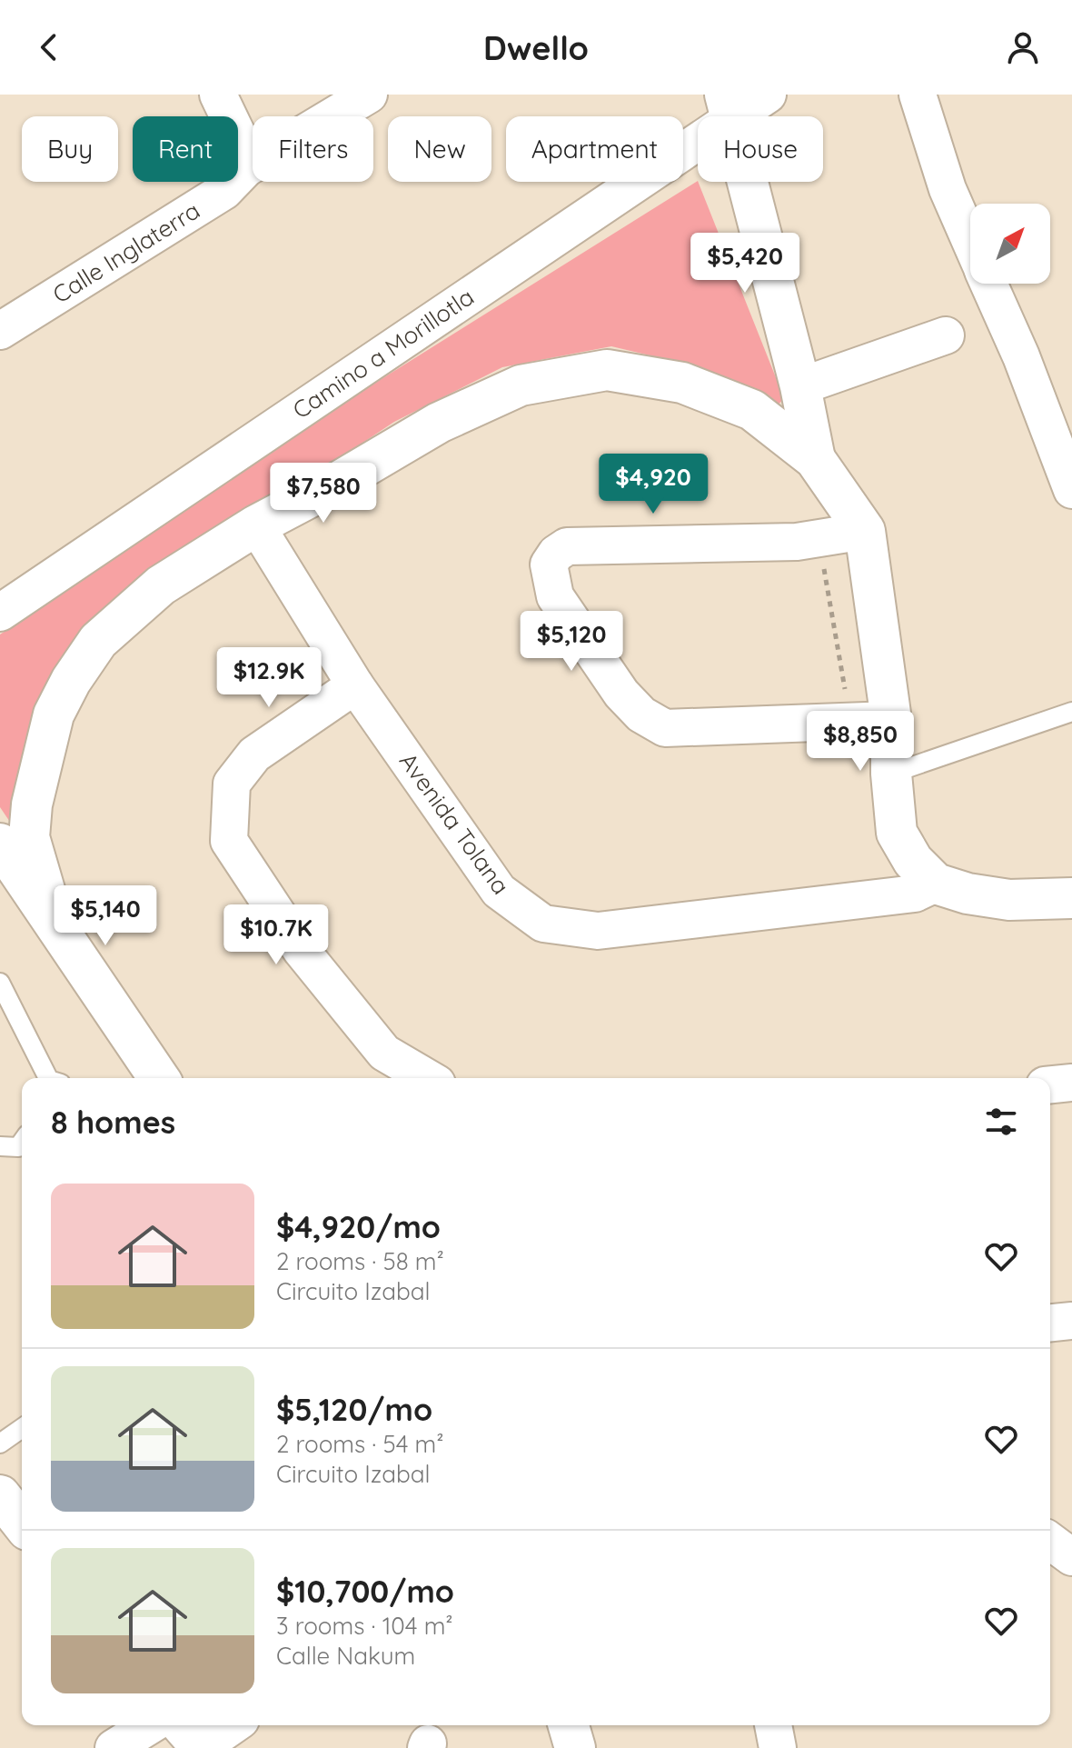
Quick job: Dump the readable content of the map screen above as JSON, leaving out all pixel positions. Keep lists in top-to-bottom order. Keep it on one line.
{"streets":{"street":["Calle Inglaterra","Camino a Morillotla","Avenida Tolana"]},"north":"top right","page":{"header":"Dwello","chip":["Buy","Rent","Filters","New","Apartment","House"],"price":["$5,420","$4,920","$7,580","$5,120","$12.9K","$8,850","$5,140","$10.7K"],"heading":"8 homes","list":[{"name":"$4,920/mo","note":"2 rooms · 58 m² · Circuito Izabal"},{"name":"$5,120/mo","note":"2 rooms · 54 m² · Circuito Izabal"},{"name":"$10,700/mo","note":"3 rooms · 104 m² · Calle Nakum"}]}}
